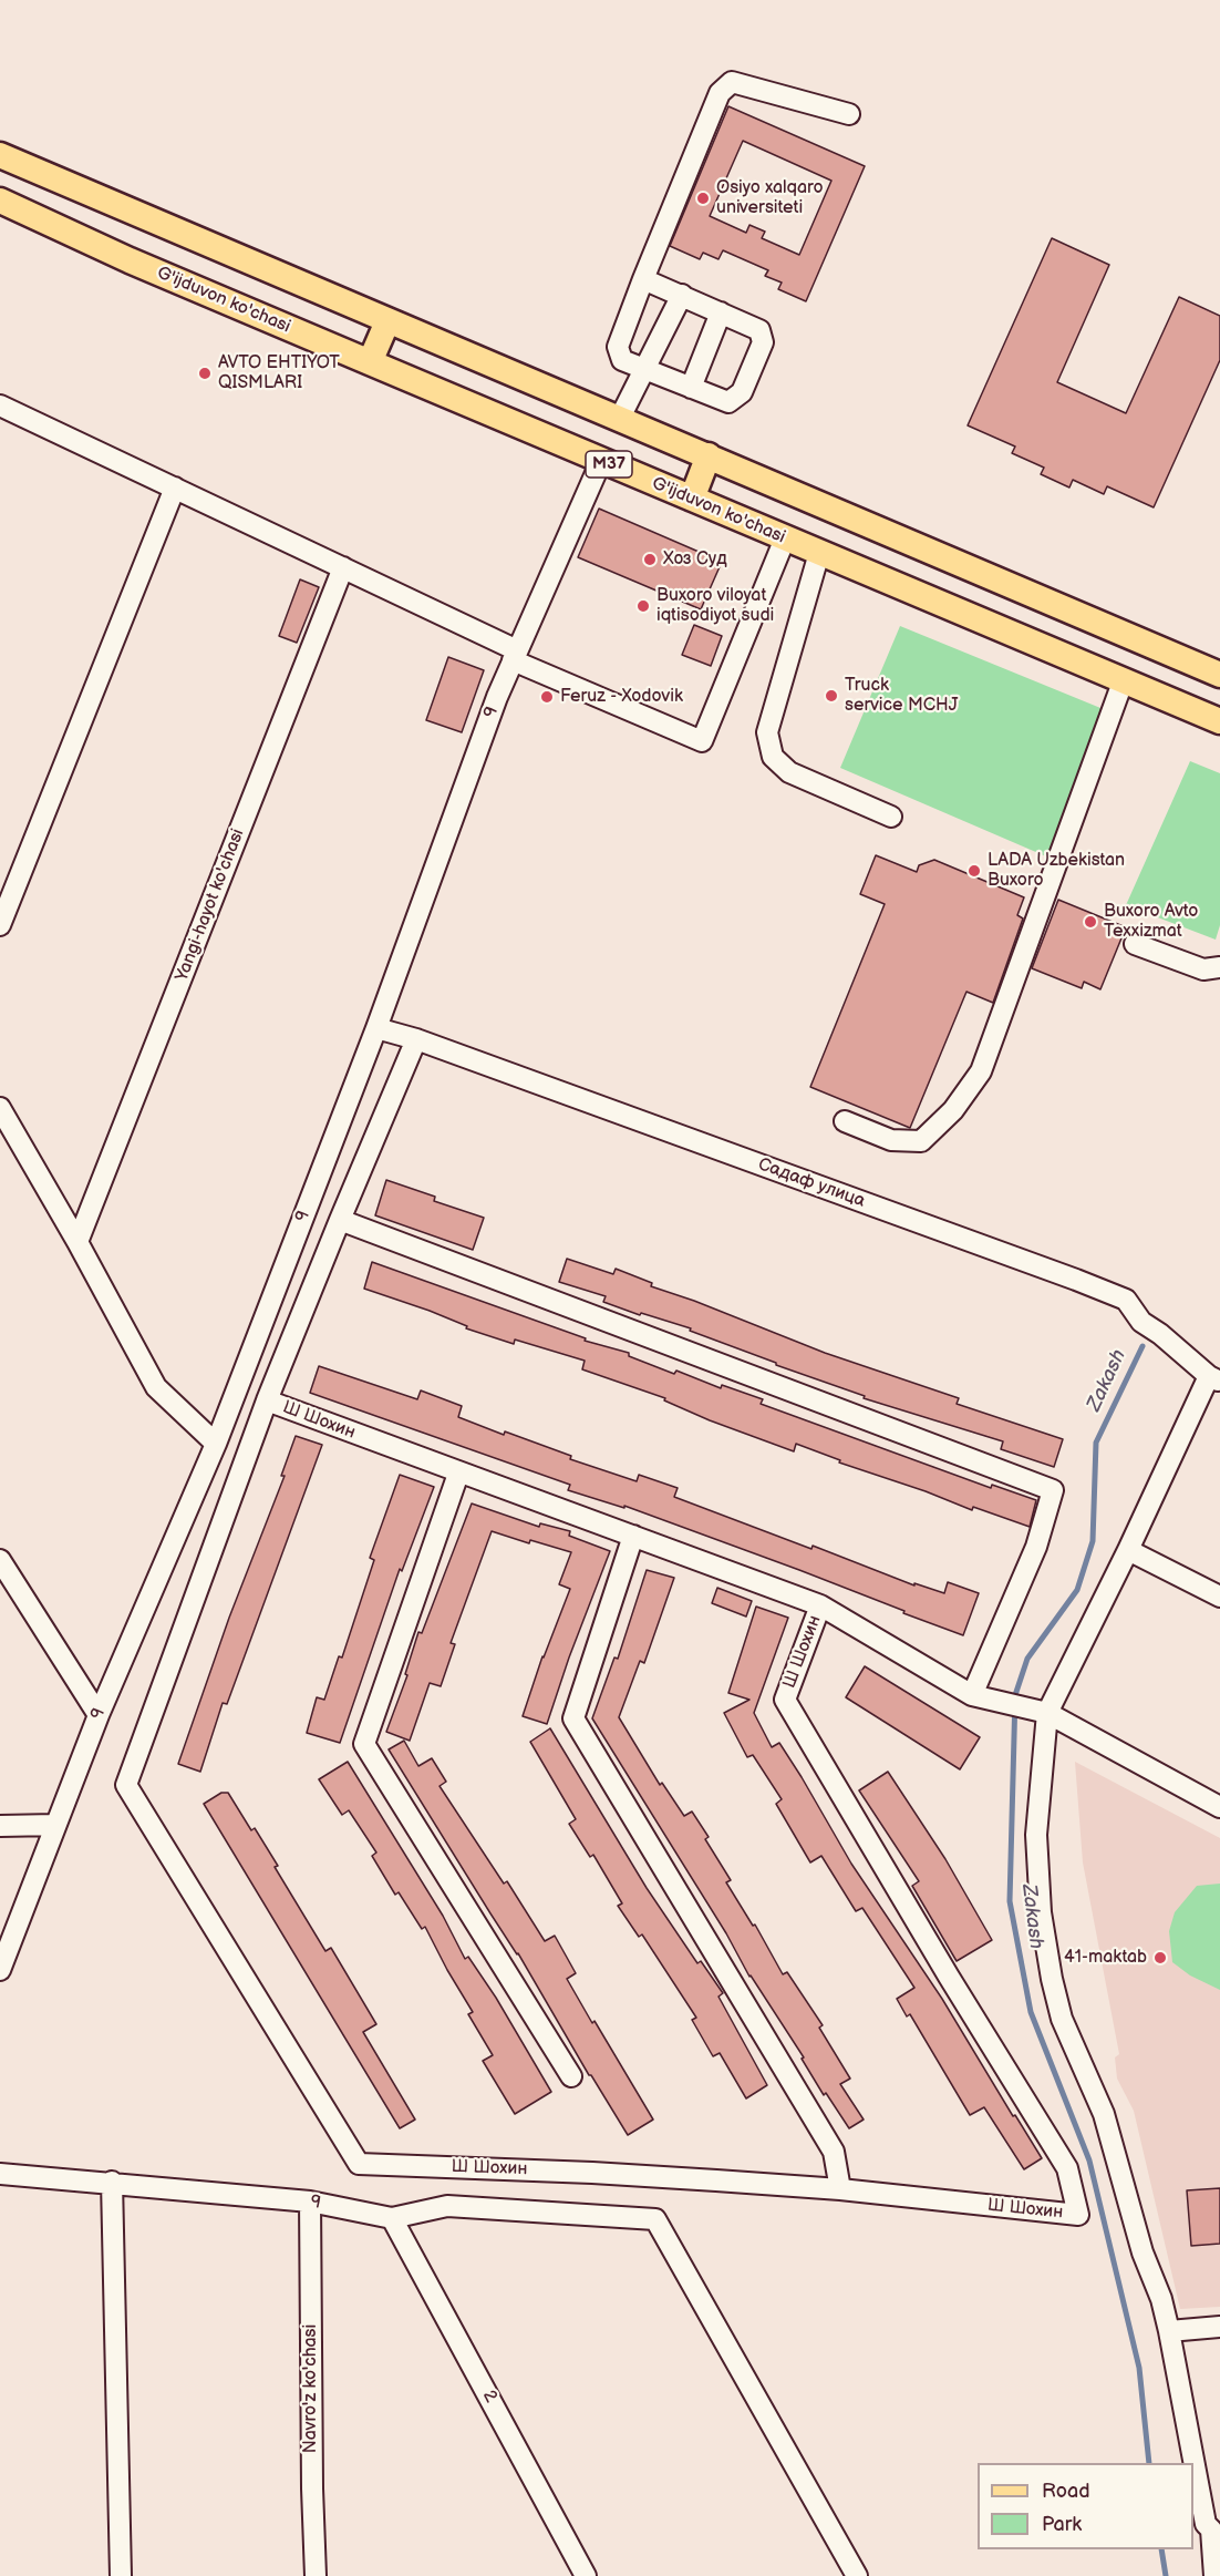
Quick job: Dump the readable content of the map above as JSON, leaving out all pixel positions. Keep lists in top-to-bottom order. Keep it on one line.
{"streets":{"main road":["G'ijduvon ko'chasi","M37"],"street":["9","Yangi-hayot ko'chasi","Садаф улица","Ш Шохин","Navro'z ko'chasi","2"]},"crossings":[["G'ijduvon ko'chasi","9"],["9","Садаф улица"],["9","Navro'z ko'chasi"],["9","2"]],"water":["Zakash"],"places":["Osiyo xalqaro universiteti","AVTO EHTIYOT QISMLARI","Хоз Суд","Buxoro viloyat iqtisodiyot sudi","Truck service MCHJ","Feruz - Xodovik","LADA Uzbekistan Buxoro","Buxoro Avto Texxizmat","41-maktab"],"legend":["Road","Park"]}
